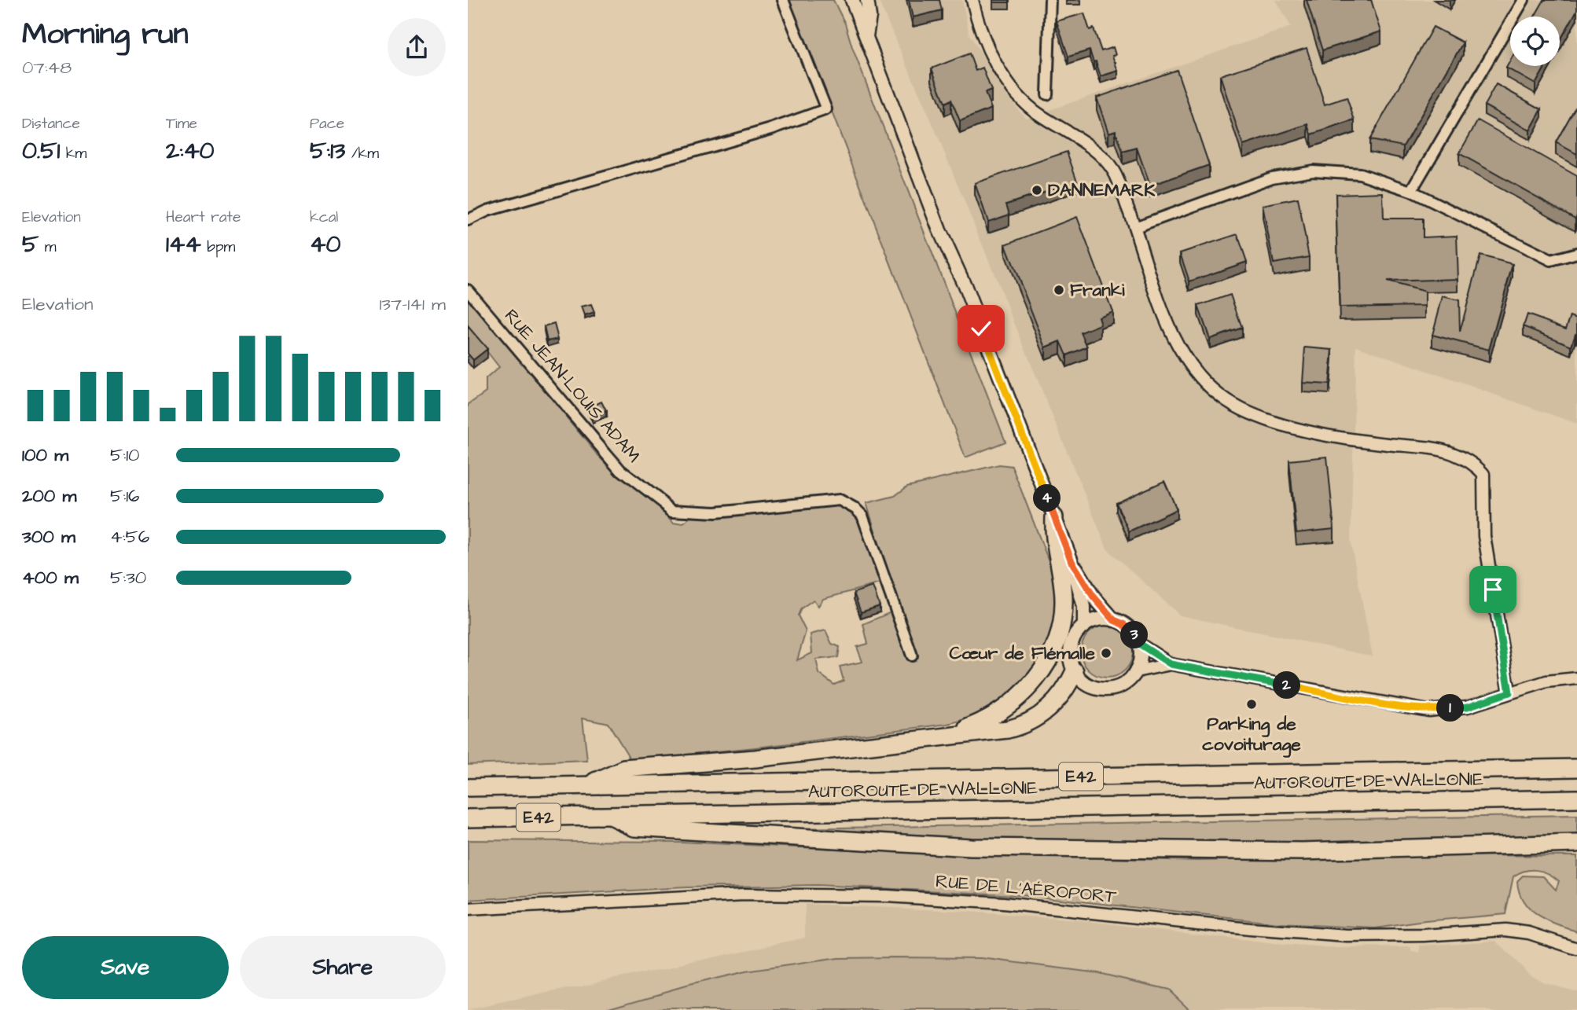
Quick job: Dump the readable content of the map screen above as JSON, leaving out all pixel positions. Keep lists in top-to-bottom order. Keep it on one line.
{"streets":{"highway":["E42","AUTOROUTE DE WALLONIE"],"street":["RUE JEAN-LOUIS ADAM","RUE DE L'AÉROPORT"]},"places":["DANNEMARK","Franki","Cœur de Flémalle","Parking de covoiturage"],"page":{"heading":["Morning run","07:48"],"stats":[["Distance","0.51 km"],["Time","2:40"],["Pace","5:13 /km"],["Elevation","5 m"],["Heart rate","144 bpm"],["kcal","40"]],"chart":["Elevation","137–141 m"],"list":[{"name":"100 m","note":"5:10"},{"name":"200 m","note":"5:16"},{"name":"300 m","note":"4:56"},{"name":"400 m","note":"5:30"}],"pins":["4","3","2","1"],"buttons":["Save","Share"]}}
